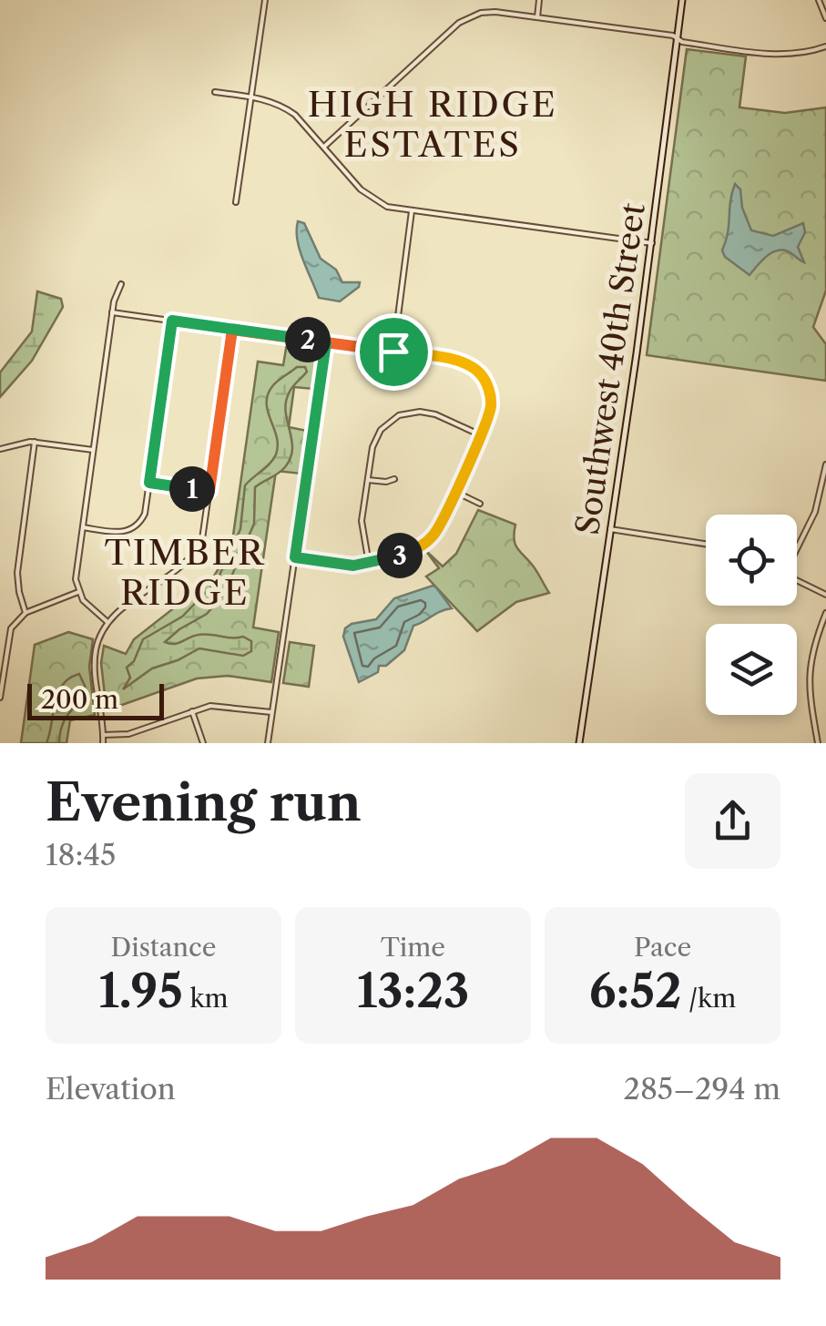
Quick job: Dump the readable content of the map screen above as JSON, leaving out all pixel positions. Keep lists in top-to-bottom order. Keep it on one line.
{"streets":{"main road":["Southwest 40th Street"]},"districts":["HIGH RIDGE ESTATES","TIMBER RIDGE"],"scale_bar":"200 m","page":{"pins":["2","1","3"],"scale":"200 m","heading":["Evening run","18:45"],"stats":[["Distance","1.95 km"],["Time","13:23"],["Pace","6:52 /km"]],"chart":["Elevation","285–294 m"]}}
